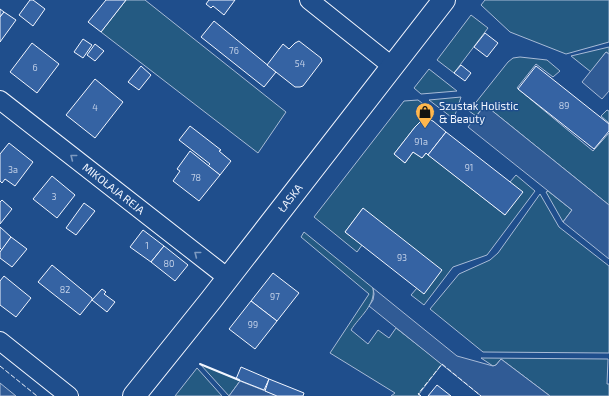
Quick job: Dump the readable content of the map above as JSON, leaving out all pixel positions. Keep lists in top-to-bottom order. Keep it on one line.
{"streets":{"street":["MIKOŁAJA REJA","ŁASKA"]},"crossings":[["MIKOŁAJA REJA","ŁASKA"]],"one_way":["MIKOŁAJA REJA"],"places":{"shop":["Szustak Holistic & Beauty"]},"house_numbers":["76","54","6","89","4","91a","91","3a","78","3","1","93","80","82","97","99"]}
